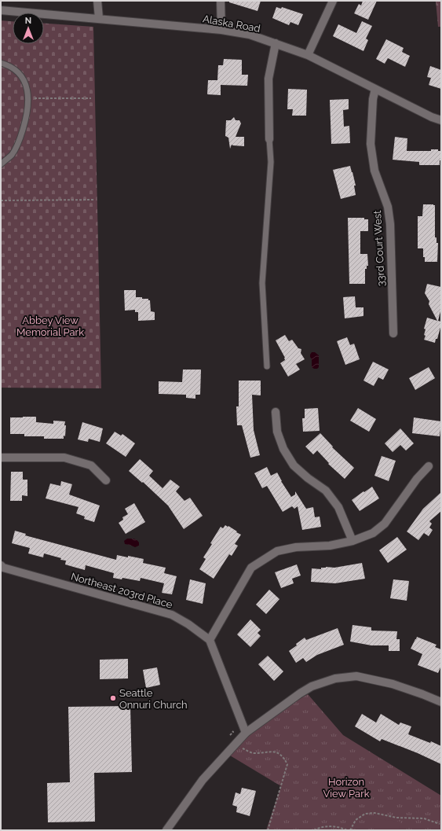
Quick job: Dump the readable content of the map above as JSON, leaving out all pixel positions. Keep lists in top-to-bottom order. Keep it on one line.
{"streets":{"street":["Alaska Road","33rd Court West","Northeast 203rd Place"]},"crossings":[["Alaska Road","33rd Court West"]],"parks":["Abbey View Memorial Park","Horizon View Park"],"places":["Seattle Onnuri Church"],"north":"top"}
